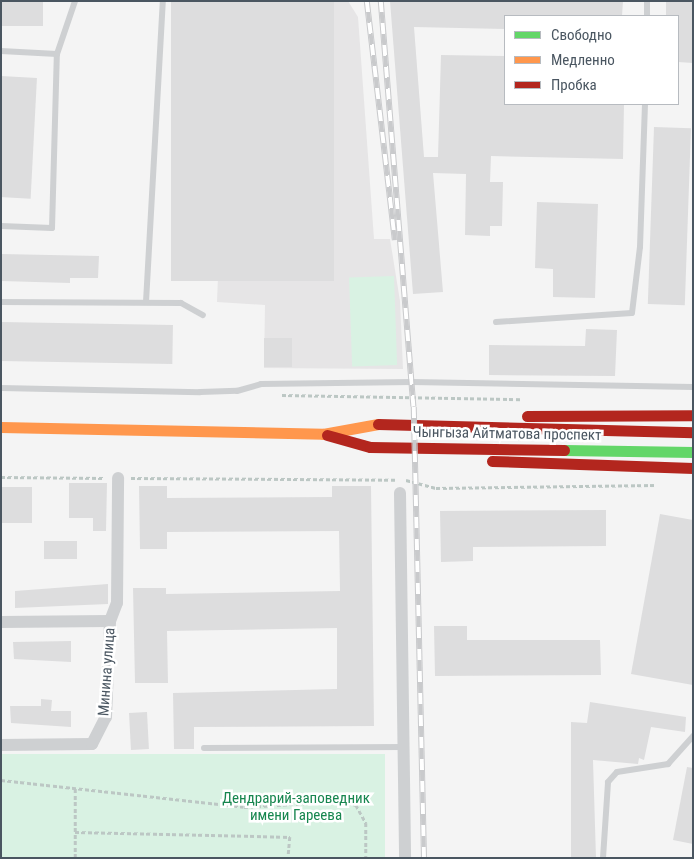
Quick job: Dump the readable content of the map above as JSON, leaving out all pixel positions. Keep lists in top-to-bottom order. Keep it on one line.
{"streets":{"main road":["Чынгыза Айтматова проспект"],"street":["Минина улица"]},"parks":["Дендрарий-заповедник имени Гареева"],"legend":["Свободно","Медленно","Пробка"]}
